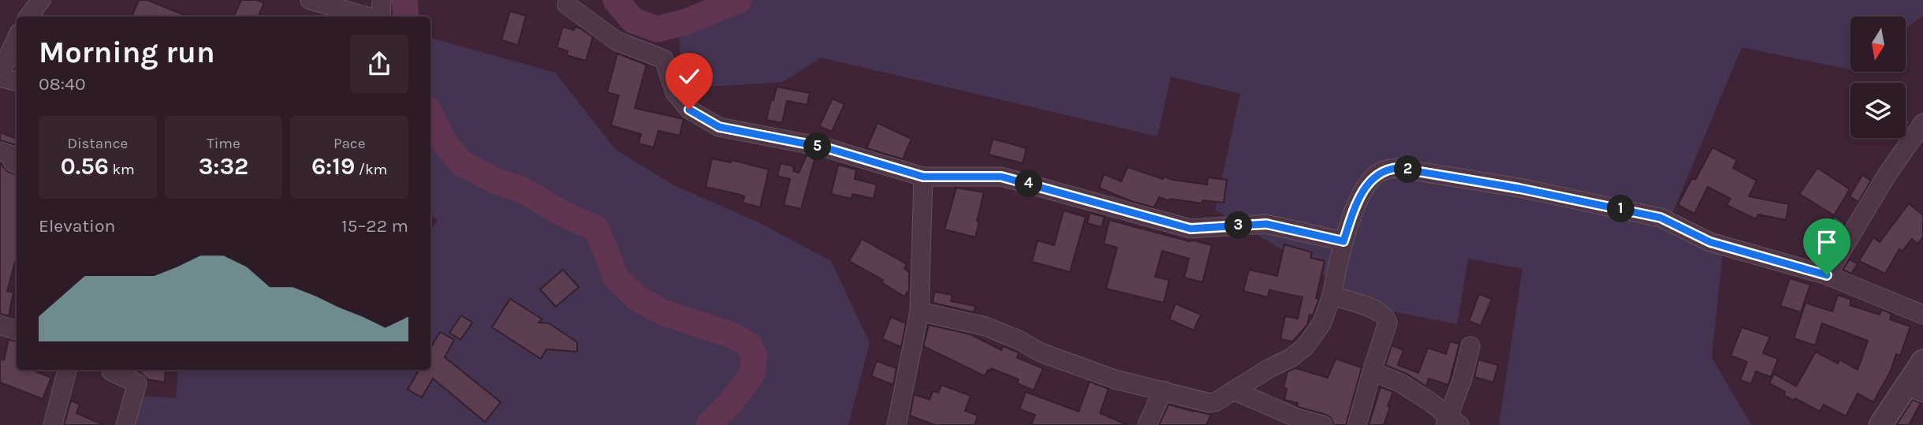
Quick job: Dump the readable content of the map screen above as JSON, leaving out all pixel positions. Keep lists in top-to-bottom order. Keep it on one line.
{"north":"bottom","page":{"heading":["Morning run","08:40"],"stats":[["Distance","0.56 km"],["Time","3:32"],["Pace","6:19 /km"]],"pins":["5","2","4","1","3"],"chart":["Elevation","15–22 m"]}}
